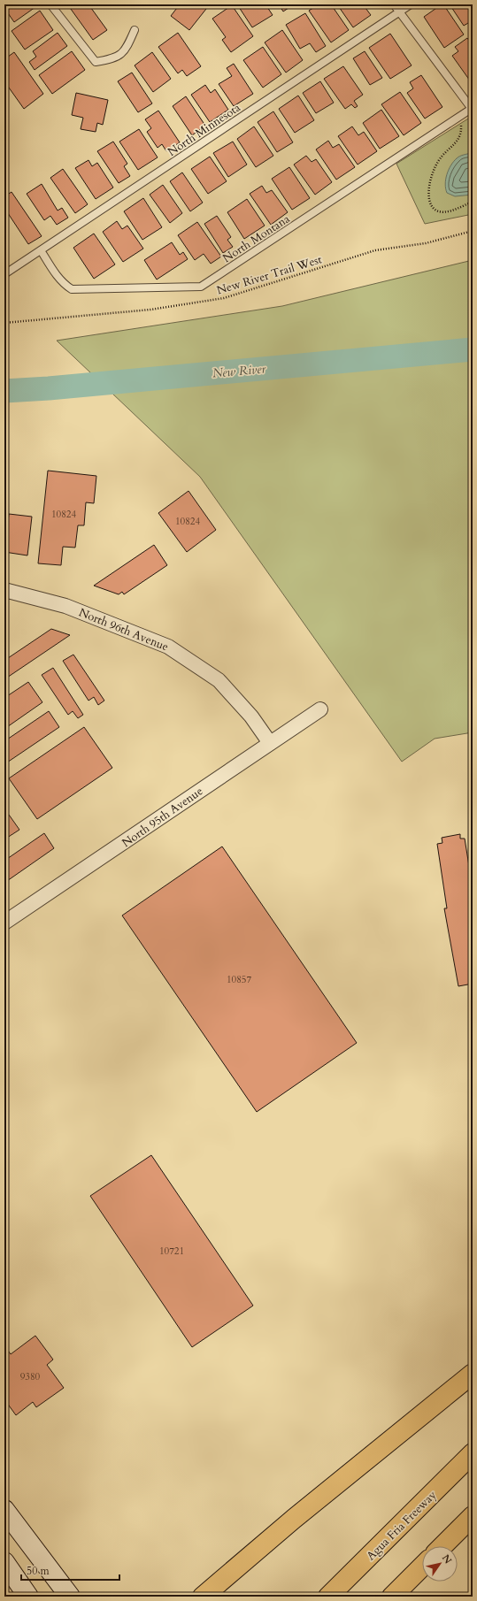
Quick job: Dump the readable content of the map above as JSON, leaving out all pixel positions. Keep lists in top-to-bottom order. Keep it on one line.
{"streets":{"highway":["Agua Fria Freeway"],"street":["North 96th Avenue","North 95th Avenue"],"lane":["North Minnesota","North Montana"],"path":["New River Trail West"]},"crossings":[["North Minnesota","North Montana"],["North 96th Avenue","North 95th Avenue"]],"water":["New River"],"house_numbers":["10824","10824","10857","10721","9380"],"scale_bar":"50 m","north":"top right"}
